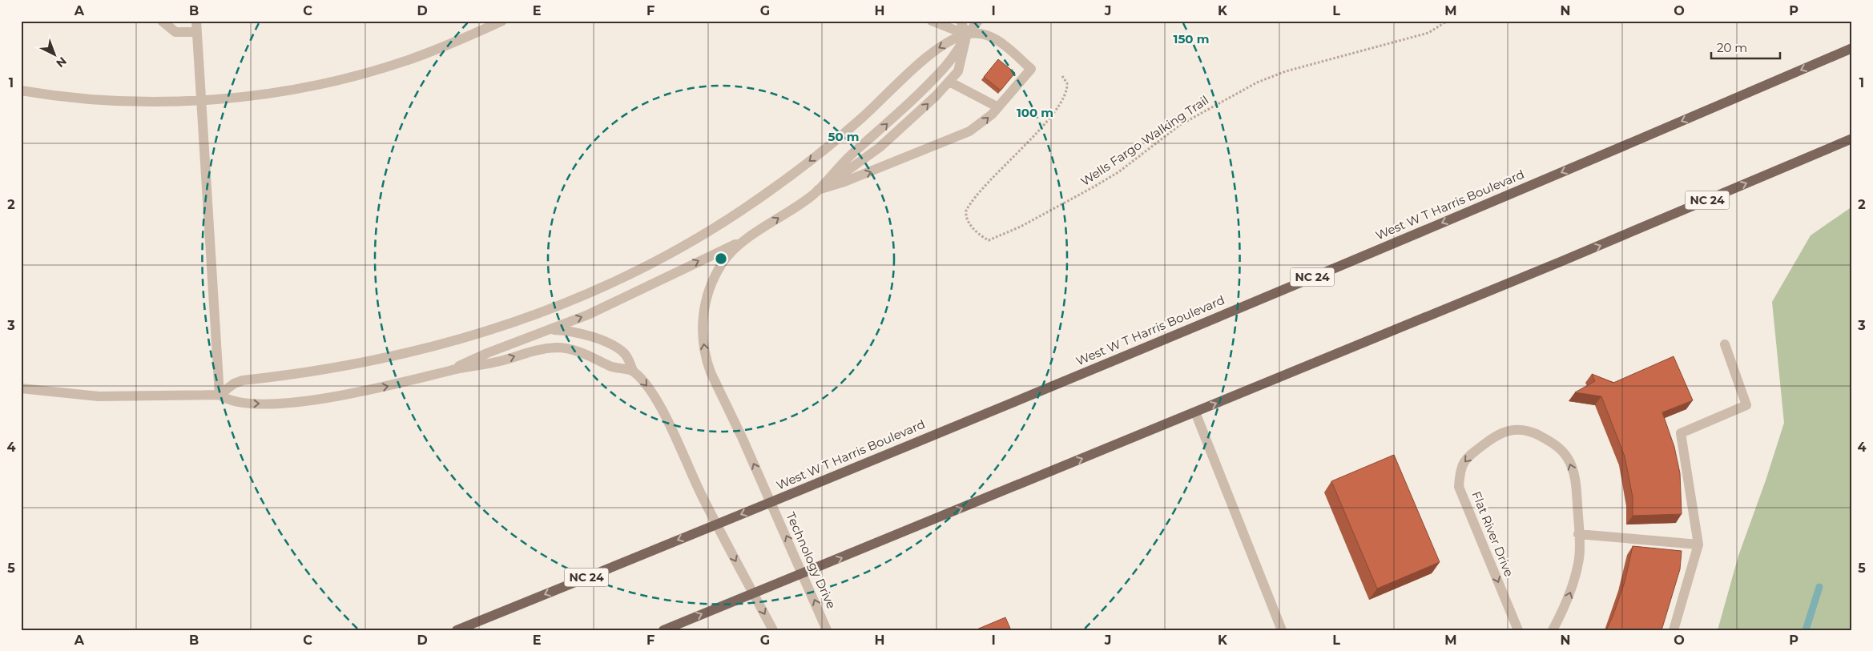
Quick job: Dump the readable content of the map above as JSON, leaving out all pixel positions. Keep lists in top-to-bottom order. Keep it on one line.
{"streets":{"main road":["NC 24","West W T Harris Boulevard"],"street":["Flat River Drive","Technology Drive"],"path":["Wells Fargo Walking Trail"]},"crossings":[["NC 24","Technology Drive"],["West W T Harris Boulevard","Technology Drive"]],"scale_bar":"20 m","north":"bottom right","grid":{"columns":["A","B","C","D","E","F","G","H","I","J","K","L","M","N","O","P"],"rows":["1","2","3","4","5"]},"rings":["150 m","100 m","50 m"]}
